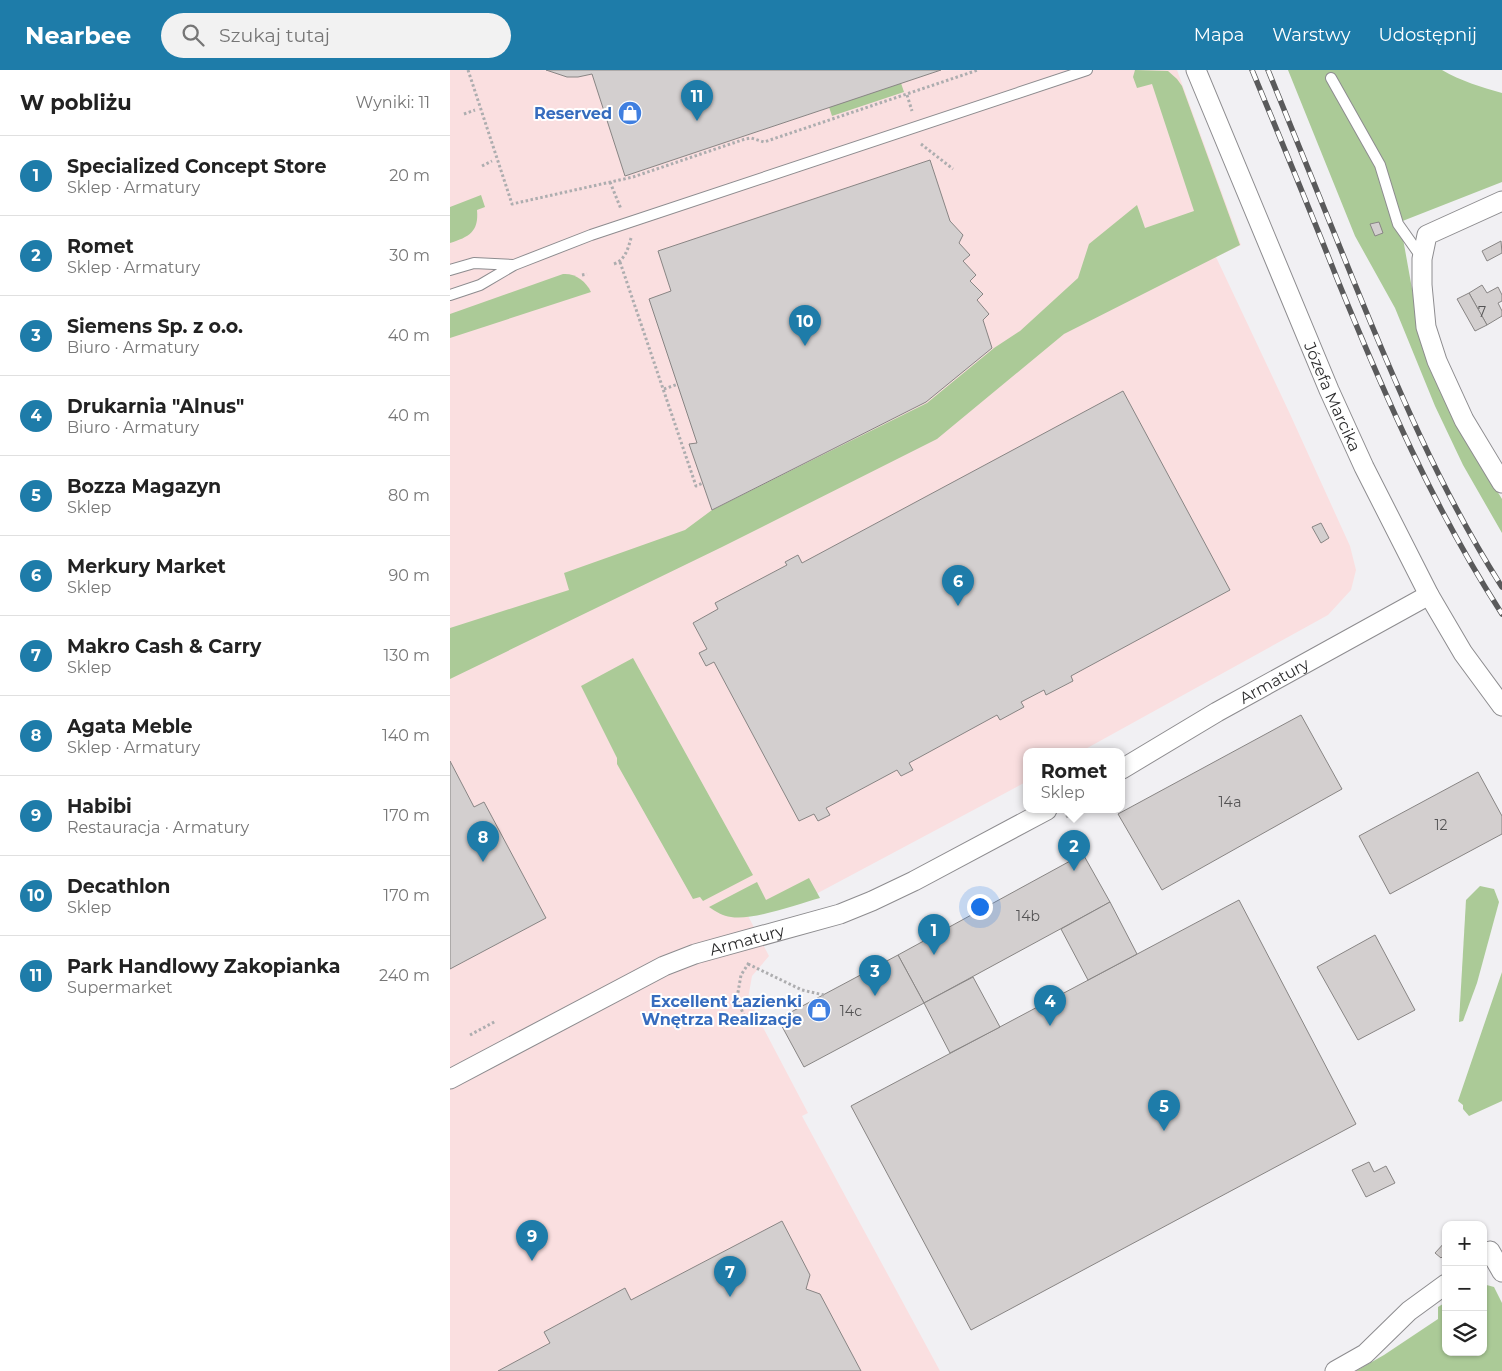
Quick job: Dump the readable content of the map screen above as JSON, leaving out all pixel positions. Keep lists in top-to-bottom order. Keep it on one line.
{"streets":{"street":["Józefa Marcika","Armatury"]},"crossings":[["Józefa Marcika","Armatury"]],"places":{"shop":["Reserved","Excellent Łazienki Wnętrza Realizacje"]},"house_numbers":["7","14a","12","14b","14c"],"page":{"header":"Nearbee","search":"Szukaj tutaj","nav":["Mapa","Warstwy","Udostępnij"],"heading":["W pobliżu","Wyniki: 11"],"pins":["11","10","6","8","2","1","3","4","5","9","7"],"list":[{"mark":"1","name":"Specialized Concept Store","note":"Sklep · Armatury","value":"20 m"},{"mark":"2","name":"Romet","note":"Sklep · Armatury","value":"30 m"},{"mark":"3","name":"Siemens Sp. z o.o.","note":"Biuro · Armatury","value":"40 m"},{"mark":"4","name":"Drukarnia \"Alnus\"","note":"Biuro · Armatury","value":"40 m"},{"mark":"5","name":"Bozza Magazyn","note":"Sklep","value":"80 m"},{"mark":"6","name":"Merkury Market","note":"Sklep","value":"90 m"},{"mark":"7","name":"Makro Cash & Carry","note":"Sklep","value":"130 m"},{"mark":"8","name":"Agata Meble","note":"Sklep · Armatury","value":"140 m"},{"mark":"9","name":"Habibi","note":"Restauracja · Armatury","value":"170 m"},{"mark":"10","name":"Decathlon","note":"Sklep","value":"170 m"},{"mark":"11","name":"Park Handlowy Zakopianka","note":"Supermarket","value":"240 m"}],"popup":["Romet","Sklep"],"map_buttons":["+","−"]}}
